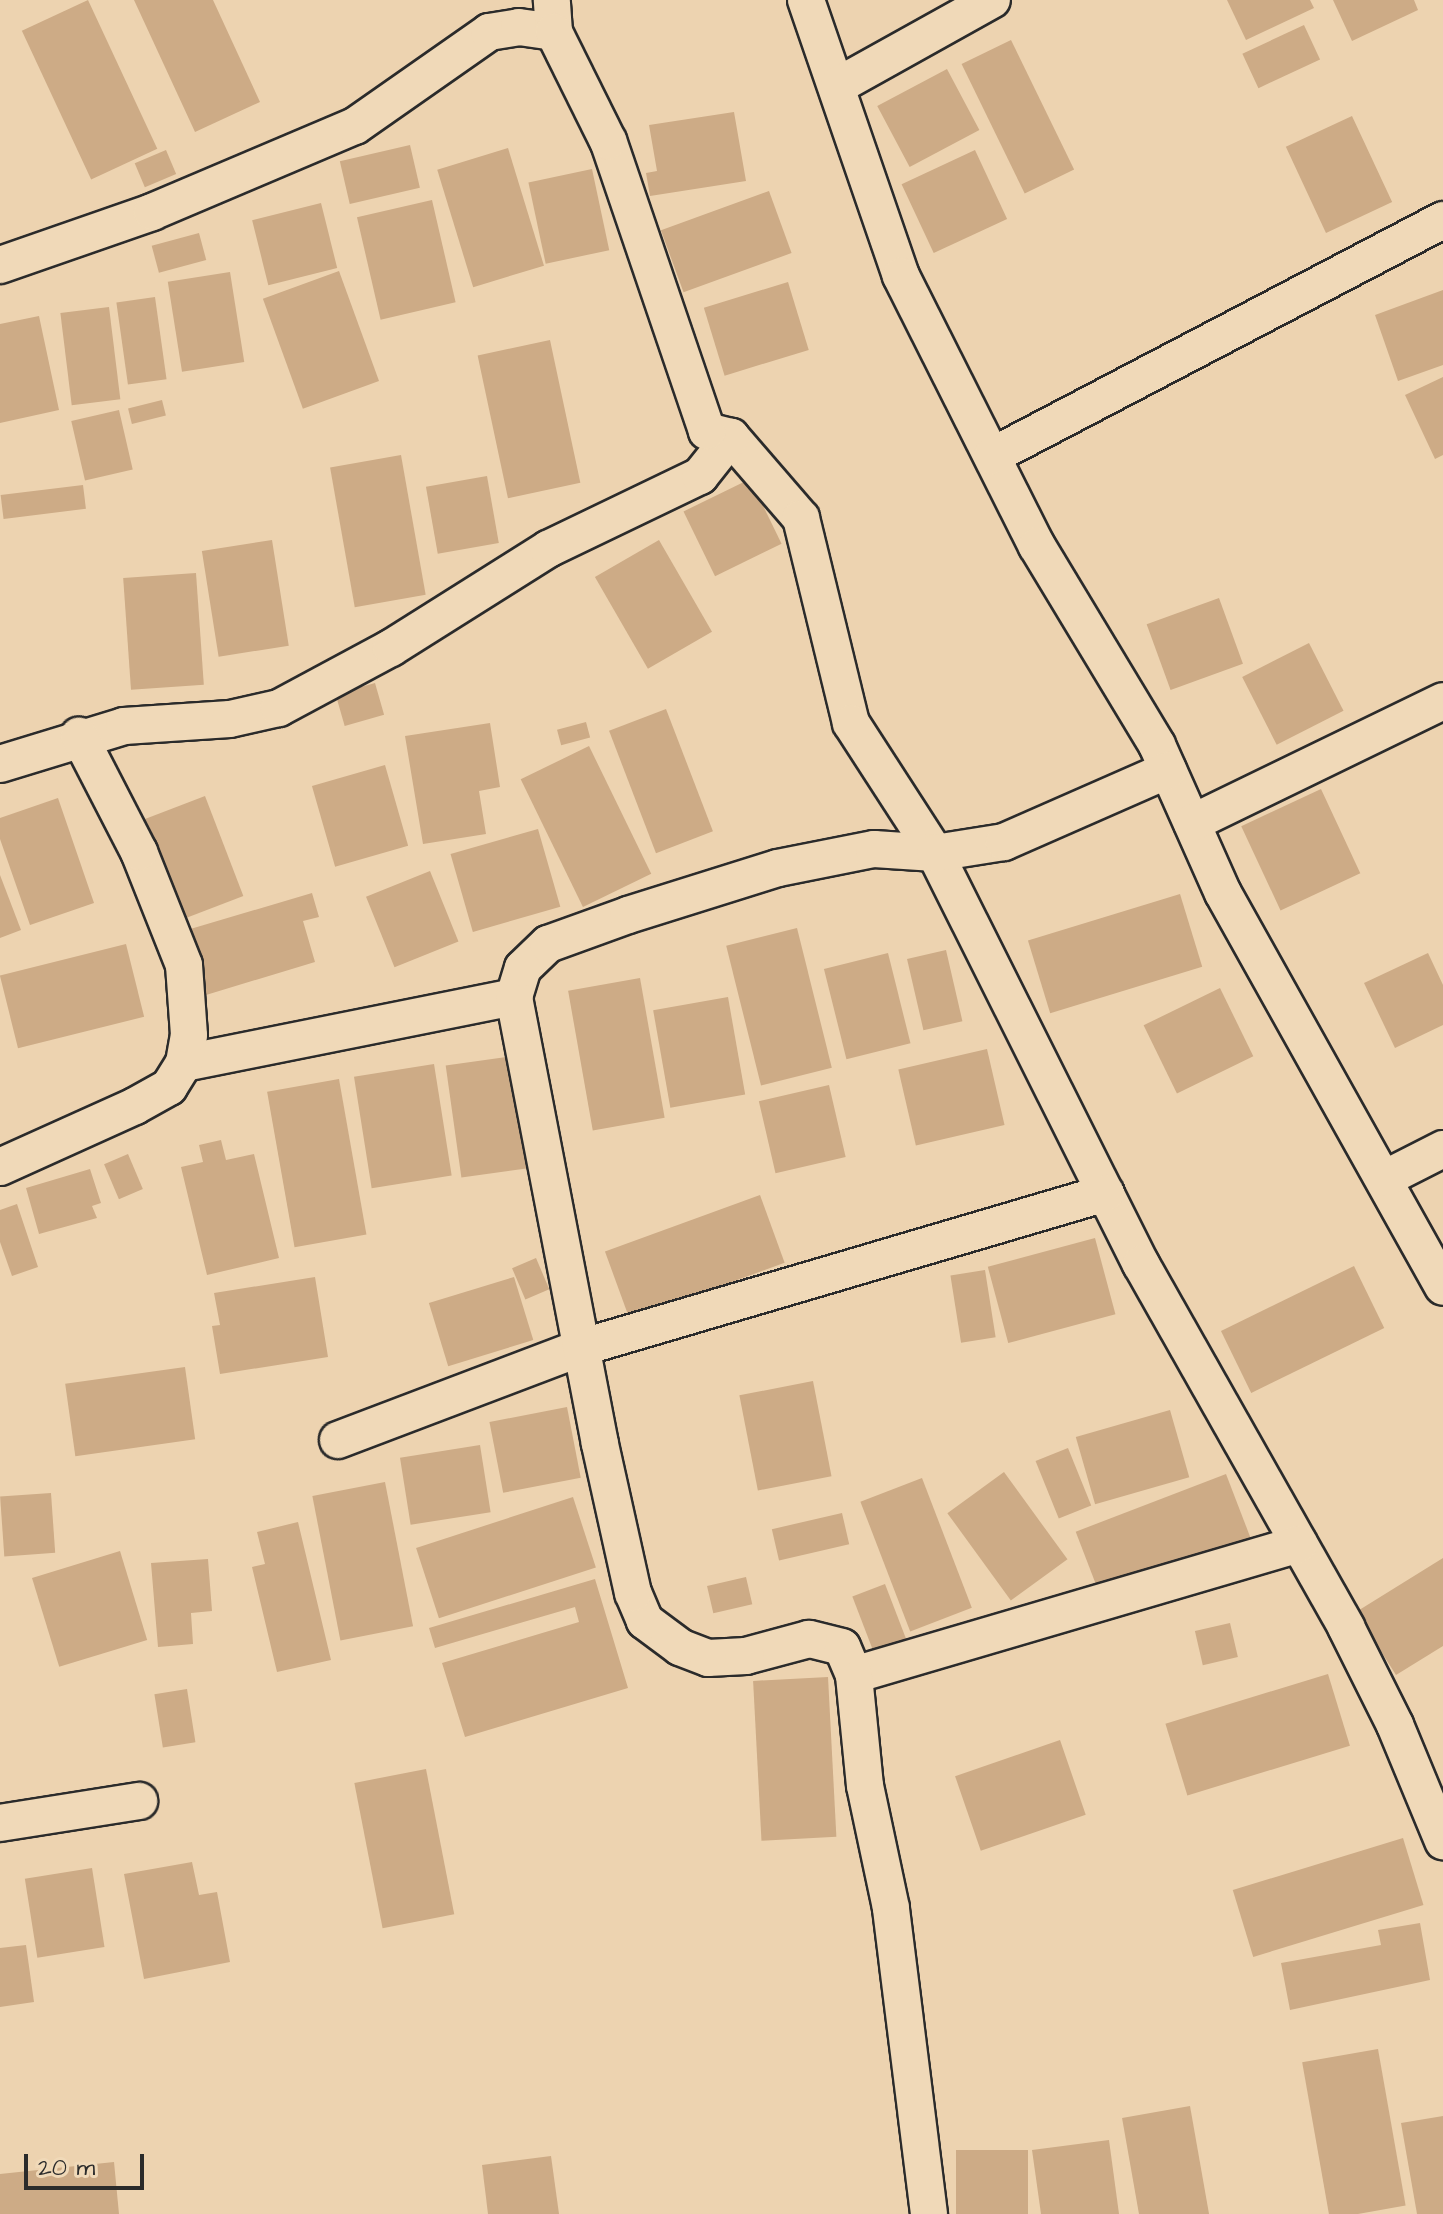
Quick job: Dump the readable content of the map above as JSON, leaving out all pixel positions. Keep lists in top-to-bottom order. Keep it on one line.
{"scale_bar":"20 m"}
